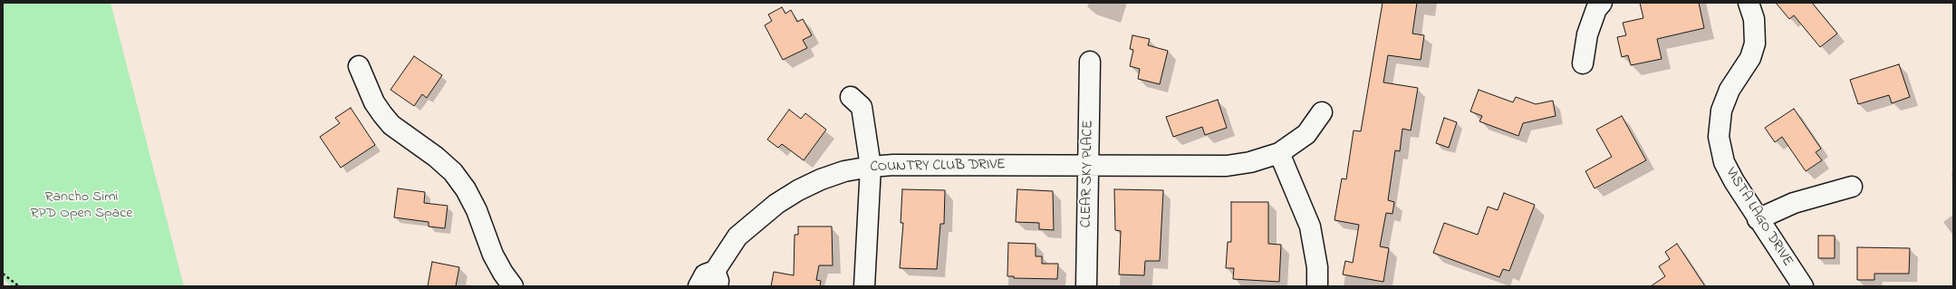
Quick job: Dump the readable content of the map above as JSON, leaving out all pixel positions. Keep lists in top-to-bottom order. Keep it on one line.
{"streets":{"street":["COUNTRY CLUB DRIVE","CLEAR SKY PLACE","VISTA LAGO DRIVE"]},"crossings":[["COUNTRY CLUB DRIVE","CLEAR SKY PLACE"]],"parks":["Rancho Simi RPD Open Space"]}
